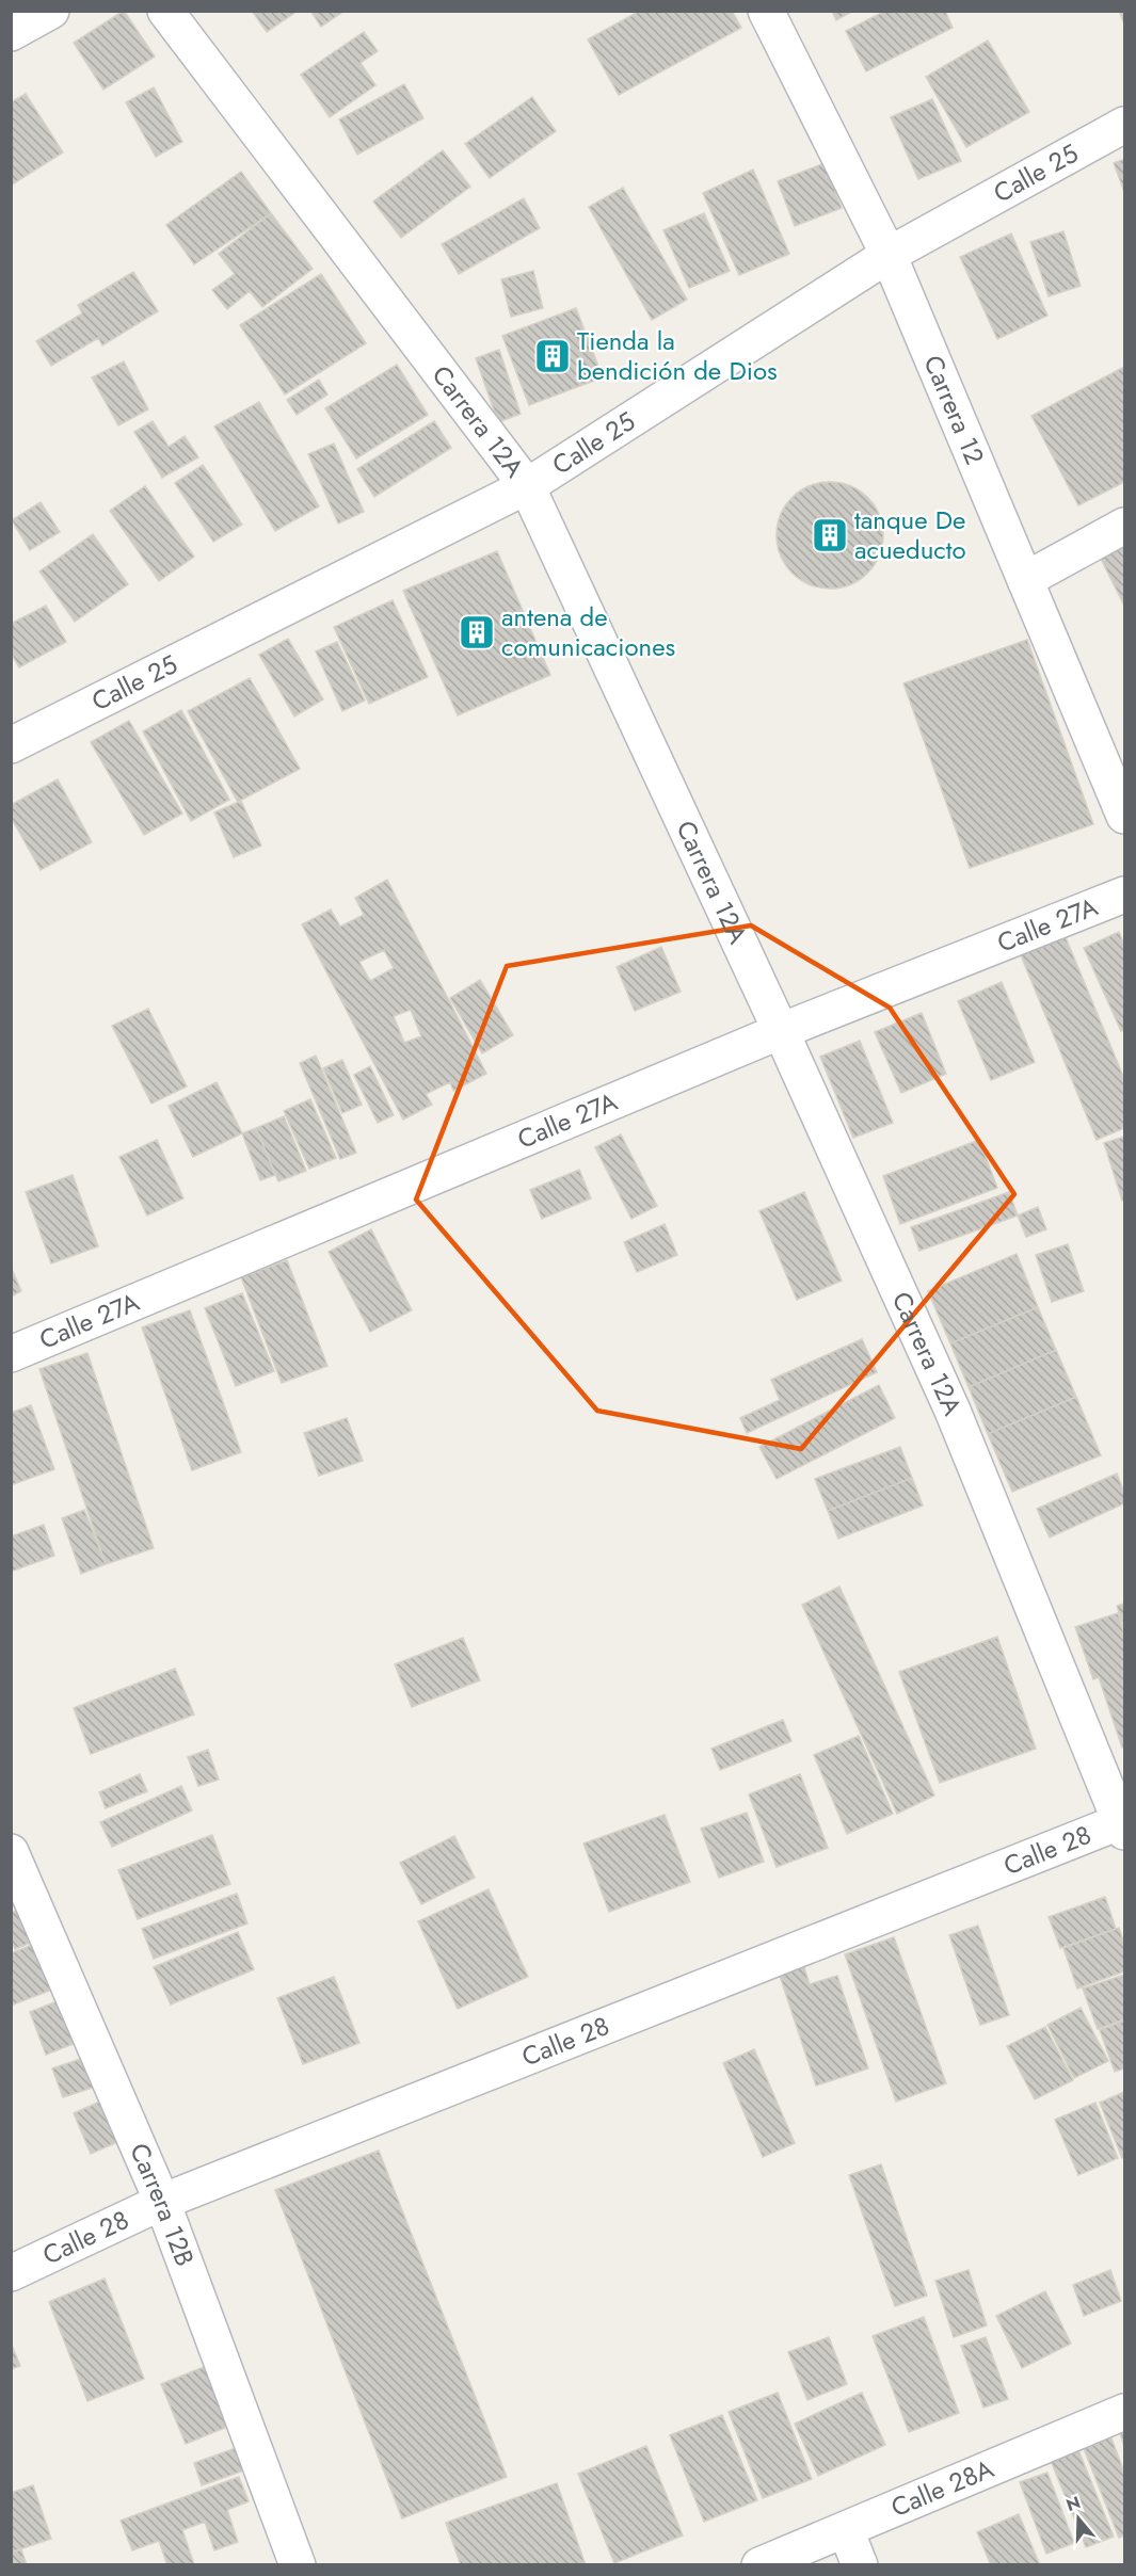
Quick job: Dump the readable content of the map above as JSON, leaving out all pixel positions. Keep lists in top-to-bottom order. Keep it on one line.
{"streets":{"street":["Calle 25","Carrera 12","Carrera 12A","Calle 27A","Calle 28","Carrera 12B","Calle 28A"]},"crossings":[["Calle 25","Carrera 12"],["Calle 25","Carrera 12A"],["Carrera 12A","Calle 27A"],["Carrera 12A","Calle 28"],["Calle 28","Carrera 12B"]],"places":{"building":["Tienda la bendición de Dios","tanque De acueducto","antena de comunicaciones"]},"north":"top"}
